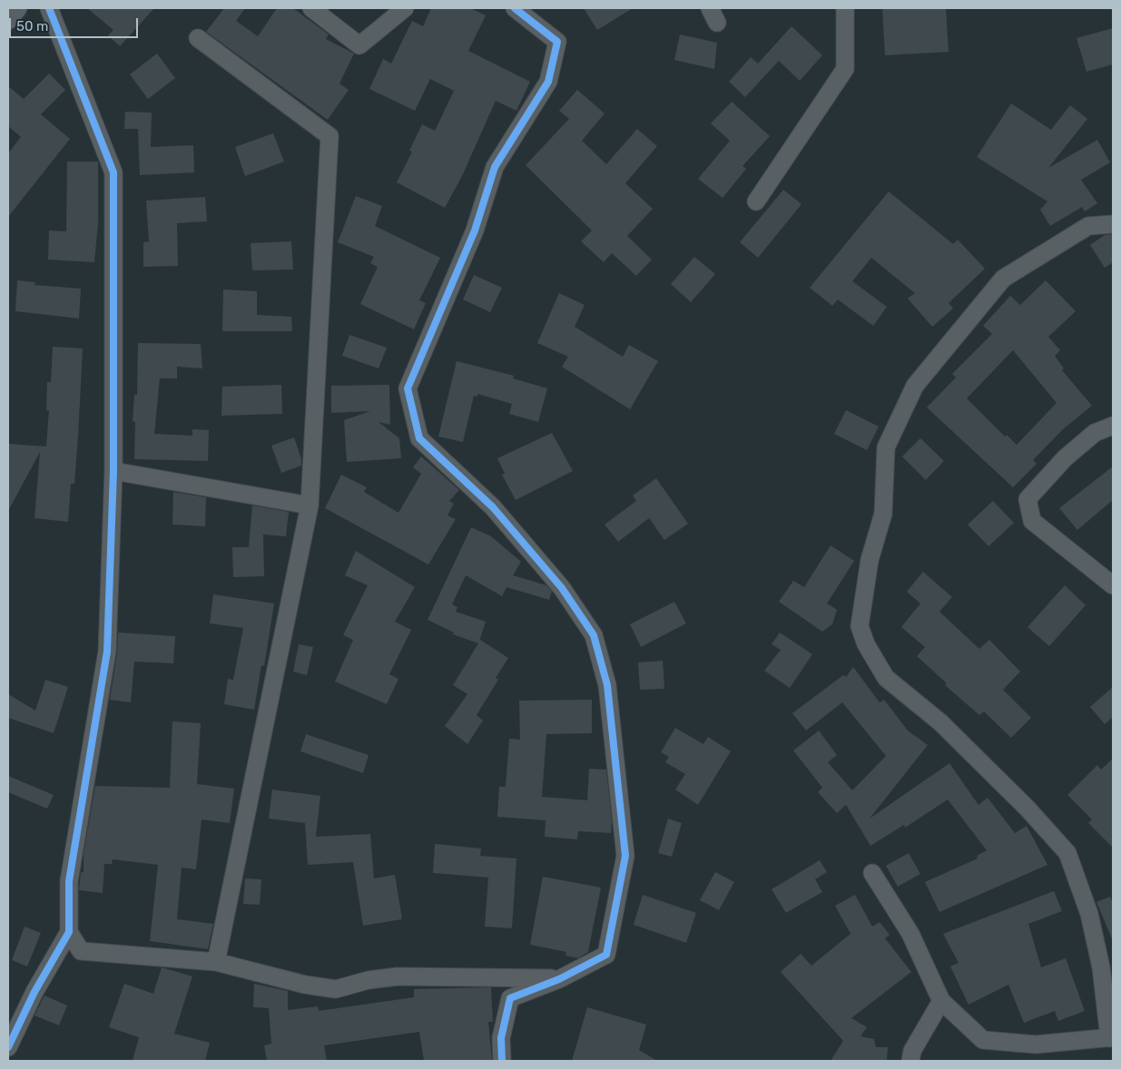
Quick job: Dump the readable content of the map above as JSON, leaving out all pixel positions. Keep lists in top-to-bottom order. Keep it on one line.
{"scale_bar":"50 m"}
